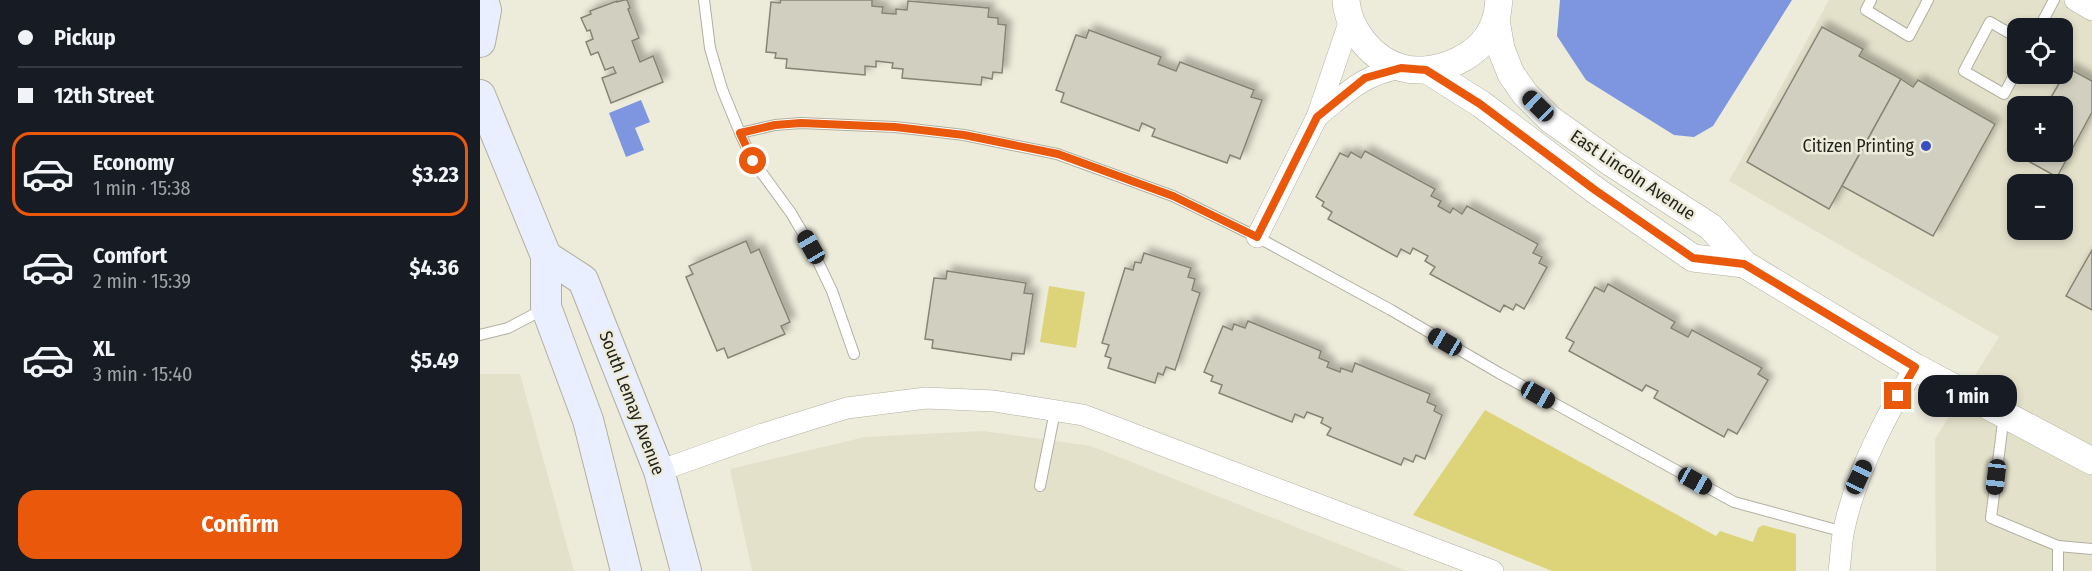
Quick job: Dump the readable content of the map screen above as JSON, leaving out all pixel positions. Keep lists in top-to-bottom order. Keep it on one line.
{"streets":{"main road":["South Lemay Avenue"],"street":["East Lincoln Avenue"]},"places":["Citizen Printing"],"page":{"banner":["Pickup","12th Street"],"map_buttons":["+","−"],"list":[{"name":"Economy","note":"1 min · 15:38","value":"$3.23"},{"name":"Comfort","note":"2 min · 15:39","value":"$4.36"},{"name":"XL","note":"3 min · 15:40","value":"$5.49"}],"bubble":"1 min","buttons":"Confirm"}}
